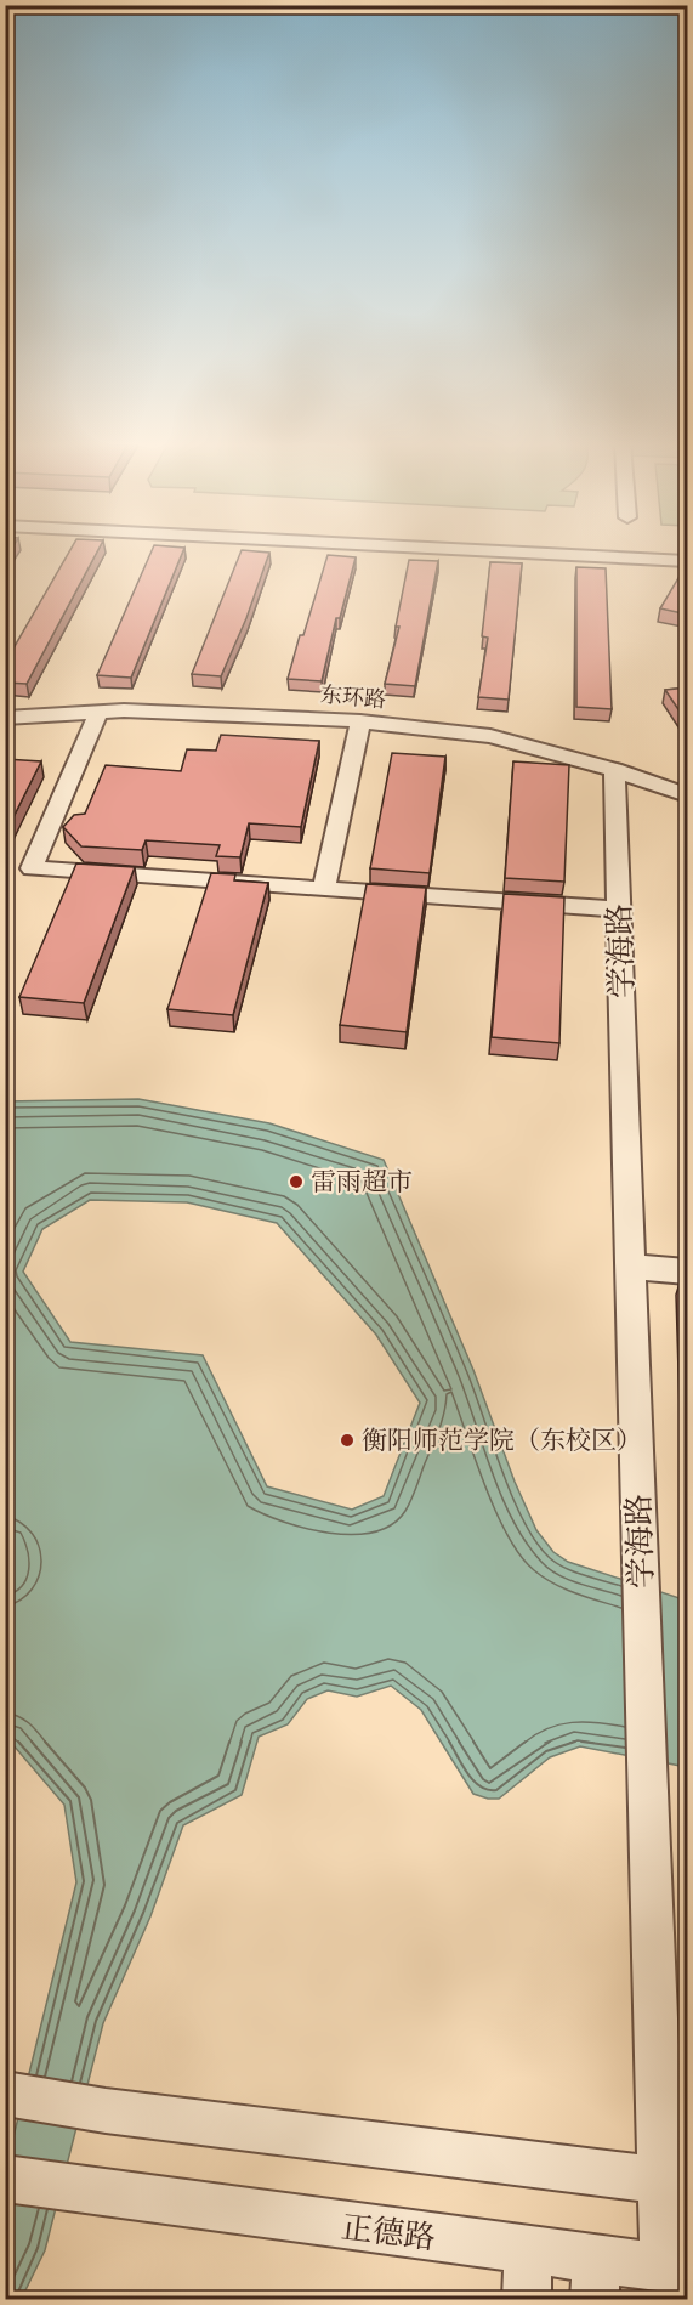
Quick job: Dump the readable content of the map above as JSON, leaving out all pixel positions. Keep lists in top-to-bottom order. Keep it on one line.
{"streets":{"street":["东环路","学海路","正德路"]},"crossings":[["东环路","学海路"],["学海路","正德路"]],"places":["雷雨超市","衡阳师范学院（东校区）"]}
